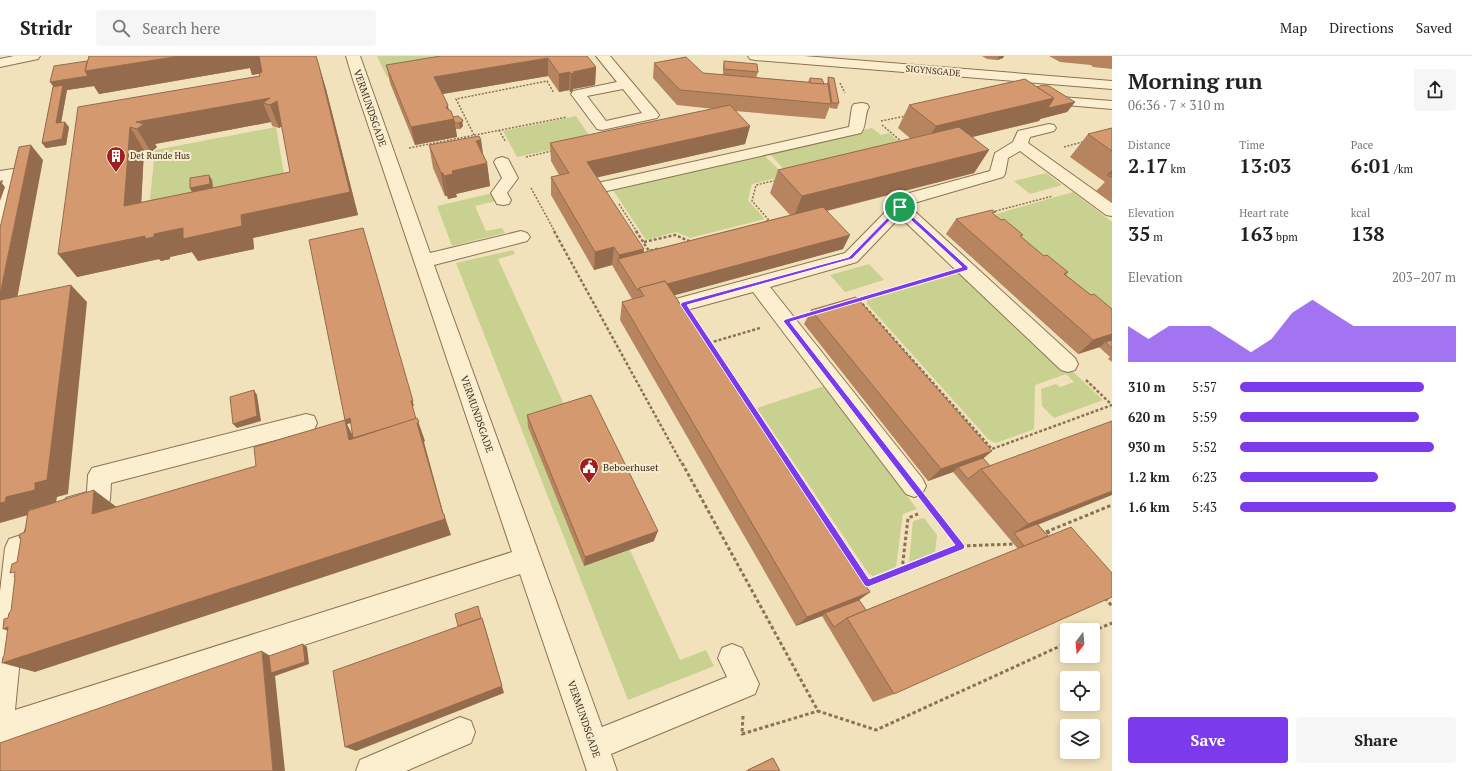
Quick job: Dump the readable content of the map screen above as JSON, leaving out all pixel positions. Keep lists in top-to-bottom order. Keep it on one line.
{"streets":{"street":["SIGYNSGADE","VERMUNDSGADE"]},"places":{"building":["Det Runde Hus"],"public building":["Beboerhuset"]},"north":"bottom","page":{"header":"Stridr","search":"Search here","nav":["Map","Directions","Saved"],"heading":["Morning run","06:36 · 7 × 310 m"],"stats":[["Distance","2.17 km"],["Time","13:03"],["Pace","6:01 /km"],["Elevation","35 m"],["Heart rate","163 bpm"],["kcal","138"]],"chart":["Elevation","203–207 m"],"list":[{"name":"310 m","note":"5:57"},{"name":"620 m","note":"5:59"},{"name":"930 m","note":"5:52"},{"name":"1.2 km","note":"6:23"},{"name":"1.6 km","note":"5:43"}],"buttons":["Save","Share"]}}
